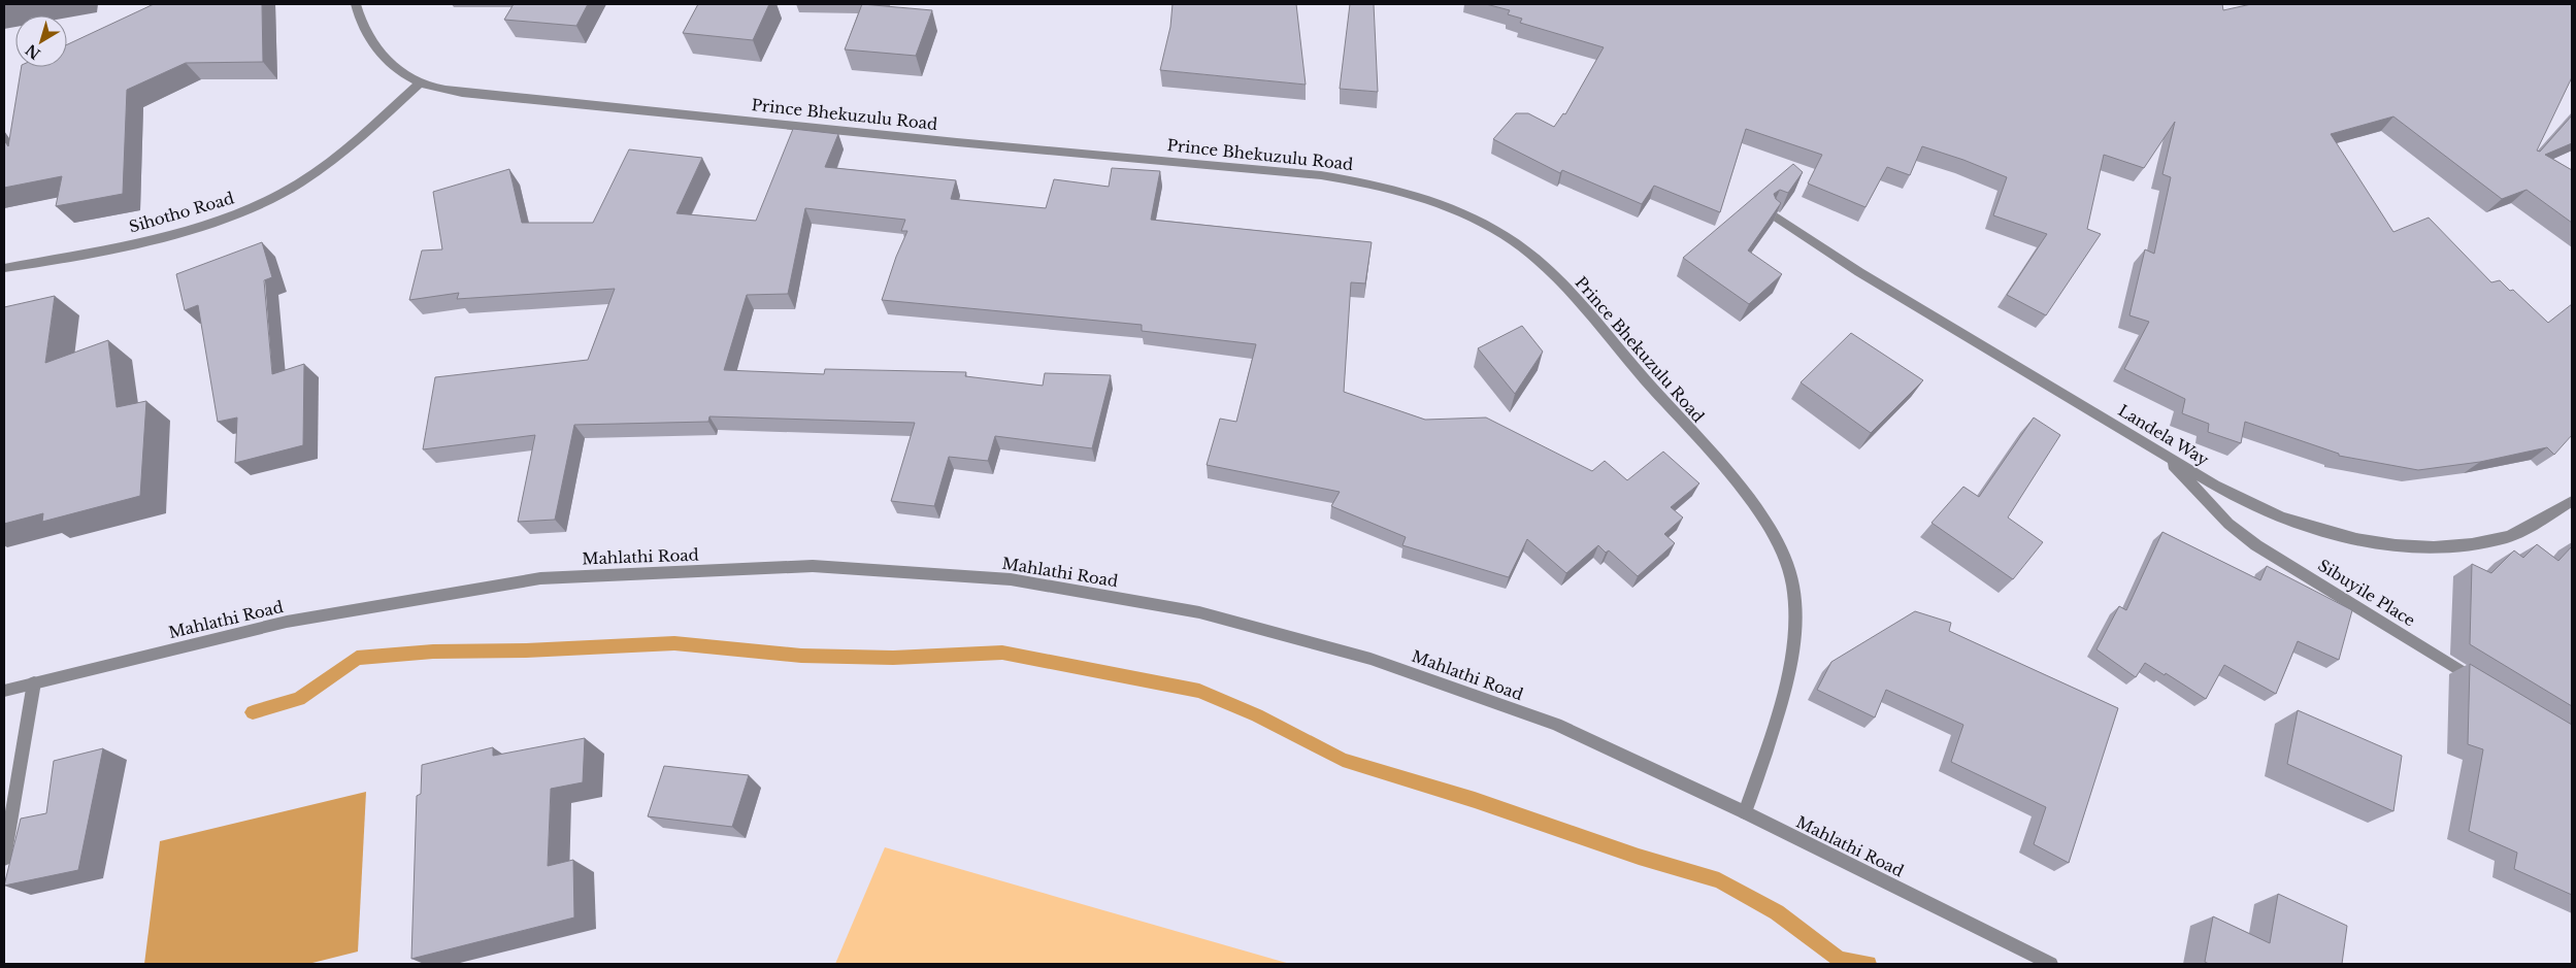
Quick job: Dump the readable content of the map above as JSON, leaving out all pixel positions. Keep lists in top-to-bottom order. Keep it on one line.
{"streets":{"street":["Prince Bhekuzulu Road","Sihotho Road","Landela Way","Mahlathi Road","Sibuyile Place"]},"crossings":[["Prince Bhekuzulu Road","Sihotho Road"],["Prince Bhekuzulu Road","Mahlathi Road"],["Landela Way","Sibuyile Place"]],"north":"bottom left"}
